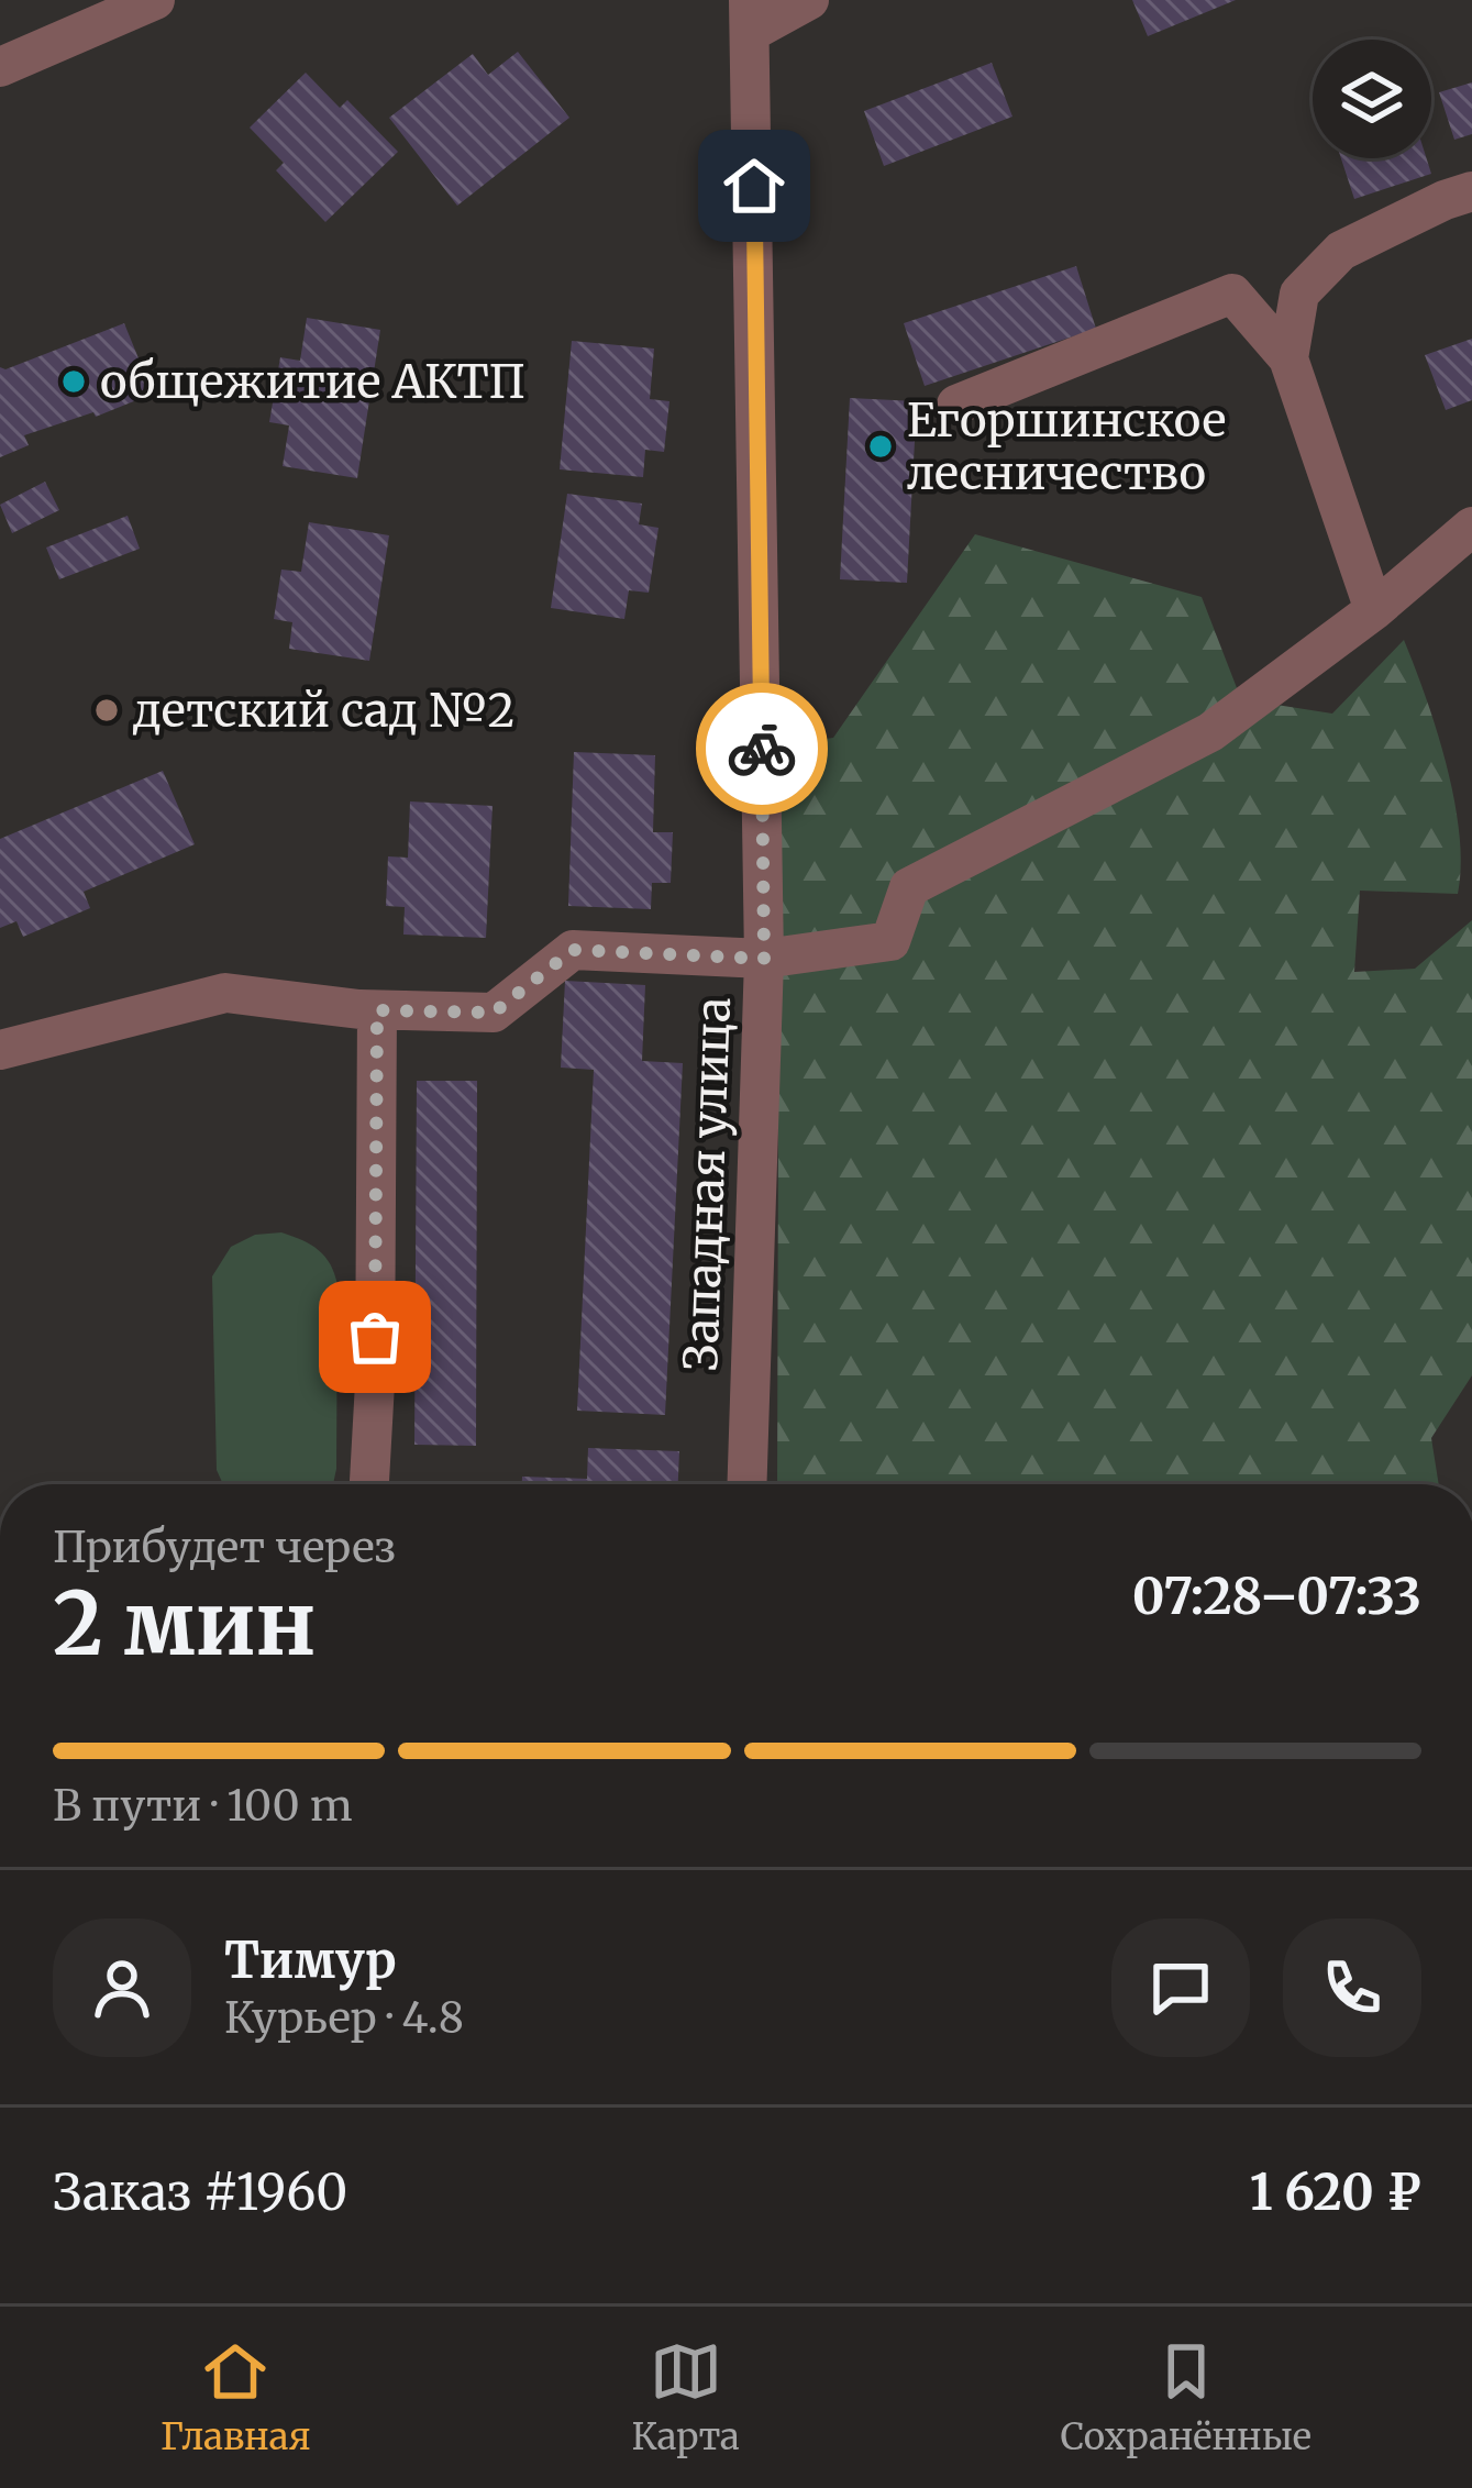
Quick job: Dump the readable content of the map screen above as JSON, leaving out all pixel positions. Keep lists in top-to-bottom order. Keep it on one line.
{"streets":{"street":["Западная улица"]},"places":["общежитие АКТП","Егоршинское лесничество","детский сад №2"],"page":{"heading":["2 мин","Прибудет через","07:28–07:33"],"panel":["Тимур","Курьер · 4.8","Заказ #1960","1 620 ₽"],"bar":"В пути · 100 m","tabs":["Главная","Карта","Сохранённые"]}}
